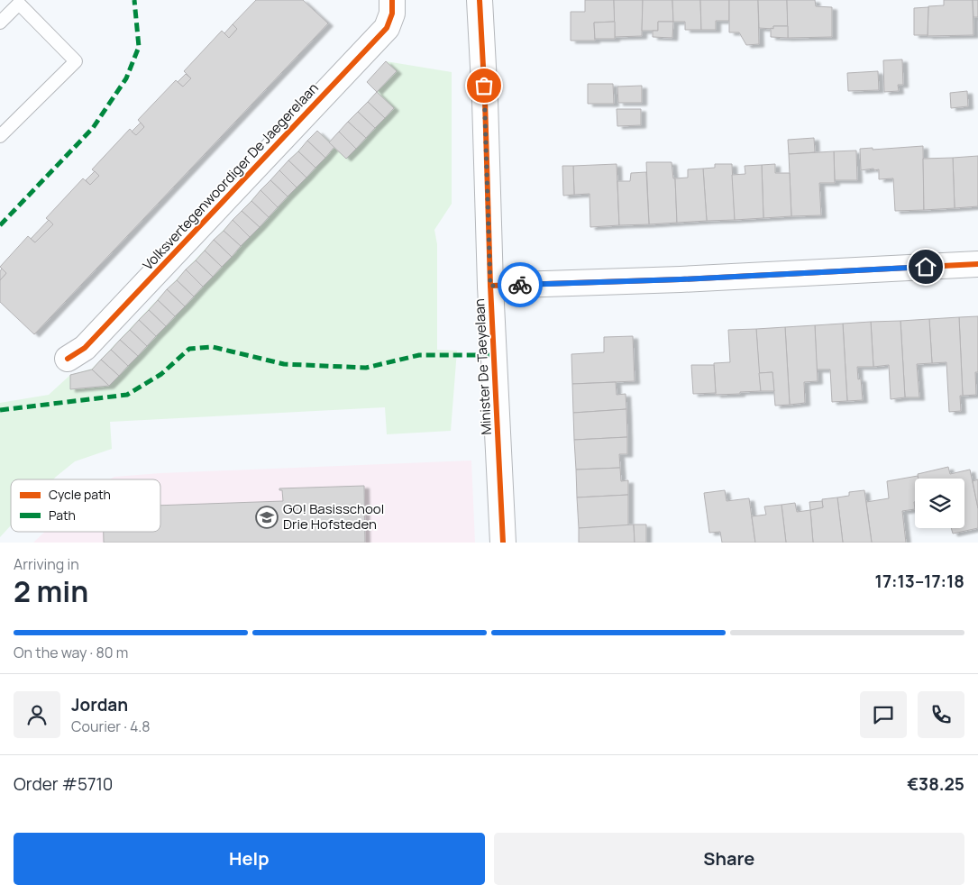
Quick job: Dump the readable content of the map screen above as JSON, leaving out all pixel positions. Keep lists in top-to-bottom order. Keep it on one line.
{"streets":{"street":["Volksvertegenwoordiger De Jaegerelaan","Minister De Taeyelaan"]},"places":{"school or university":["GO! Basisschool Drie Hofsteden"]},"legend":["Cycle path","Path"],"page":{"heading":["2 min","Arriving in","17:13–17:18"],"panel":["Jordan","Courier · 4.8","Order #5710","€38.25"],"bar":"On the way · 80 m","buttons":["Help","Share"]}}
